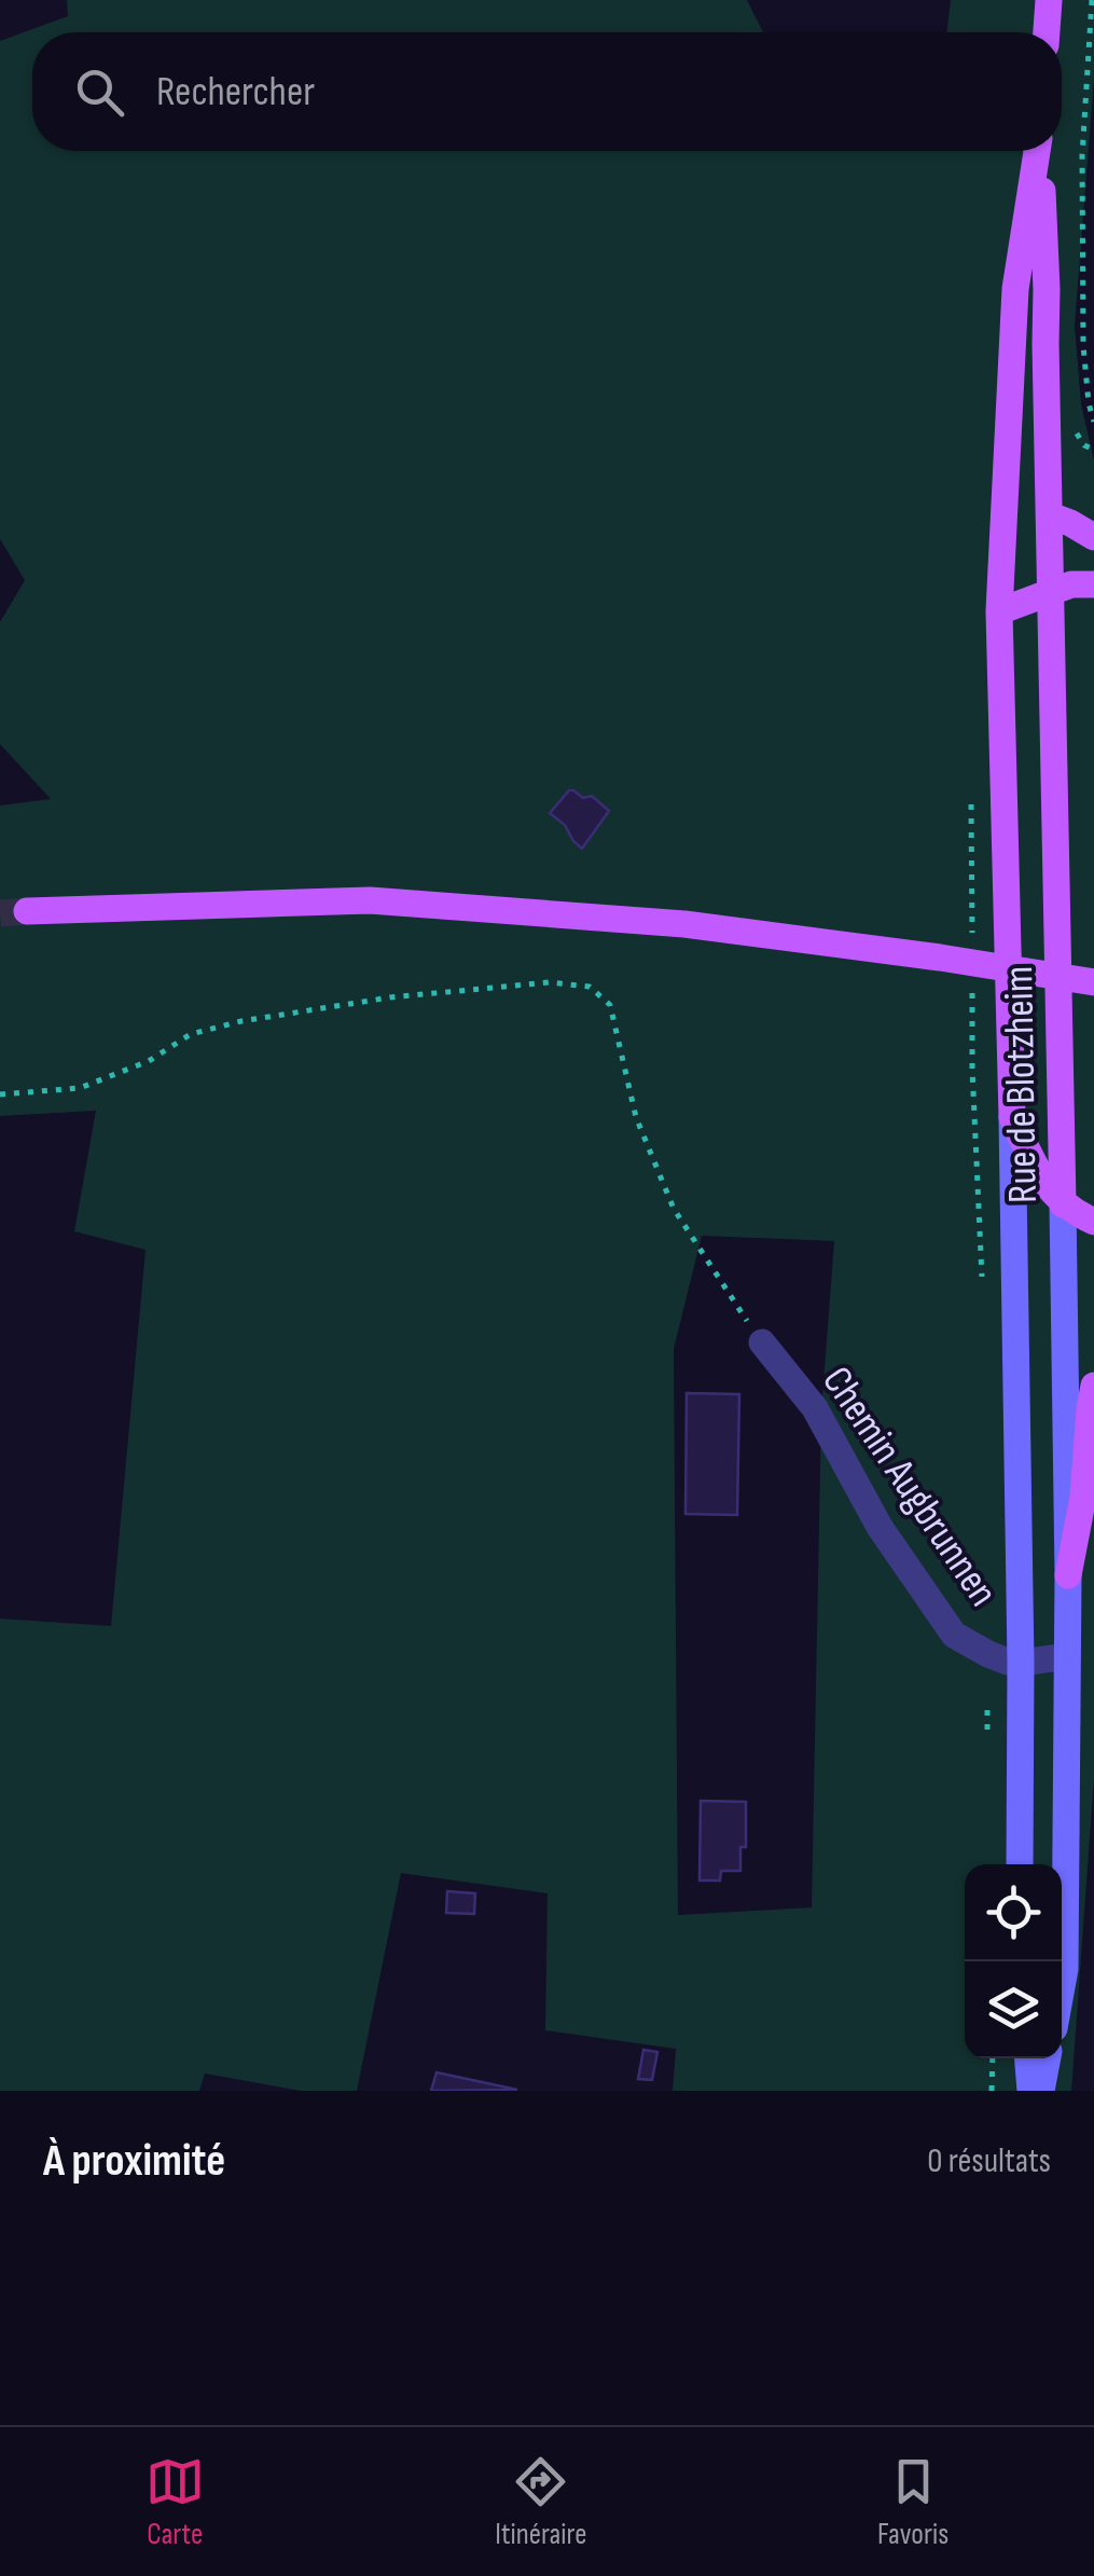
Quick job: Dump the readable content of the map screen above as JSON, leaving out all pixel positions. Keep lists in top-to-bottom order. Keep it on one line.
{"streets":{"main road":["Rue de Blotzheim"],"street":["Chemin Augbrunnen"]},"crossings":[["Rue de Blotzheim","Chemin Augbrunnen"]],"page":{"search":"Rechercher","heading":["À proximité","0 résultats"],"nav":["Carte","Itinéraire","Favoris"]}}
